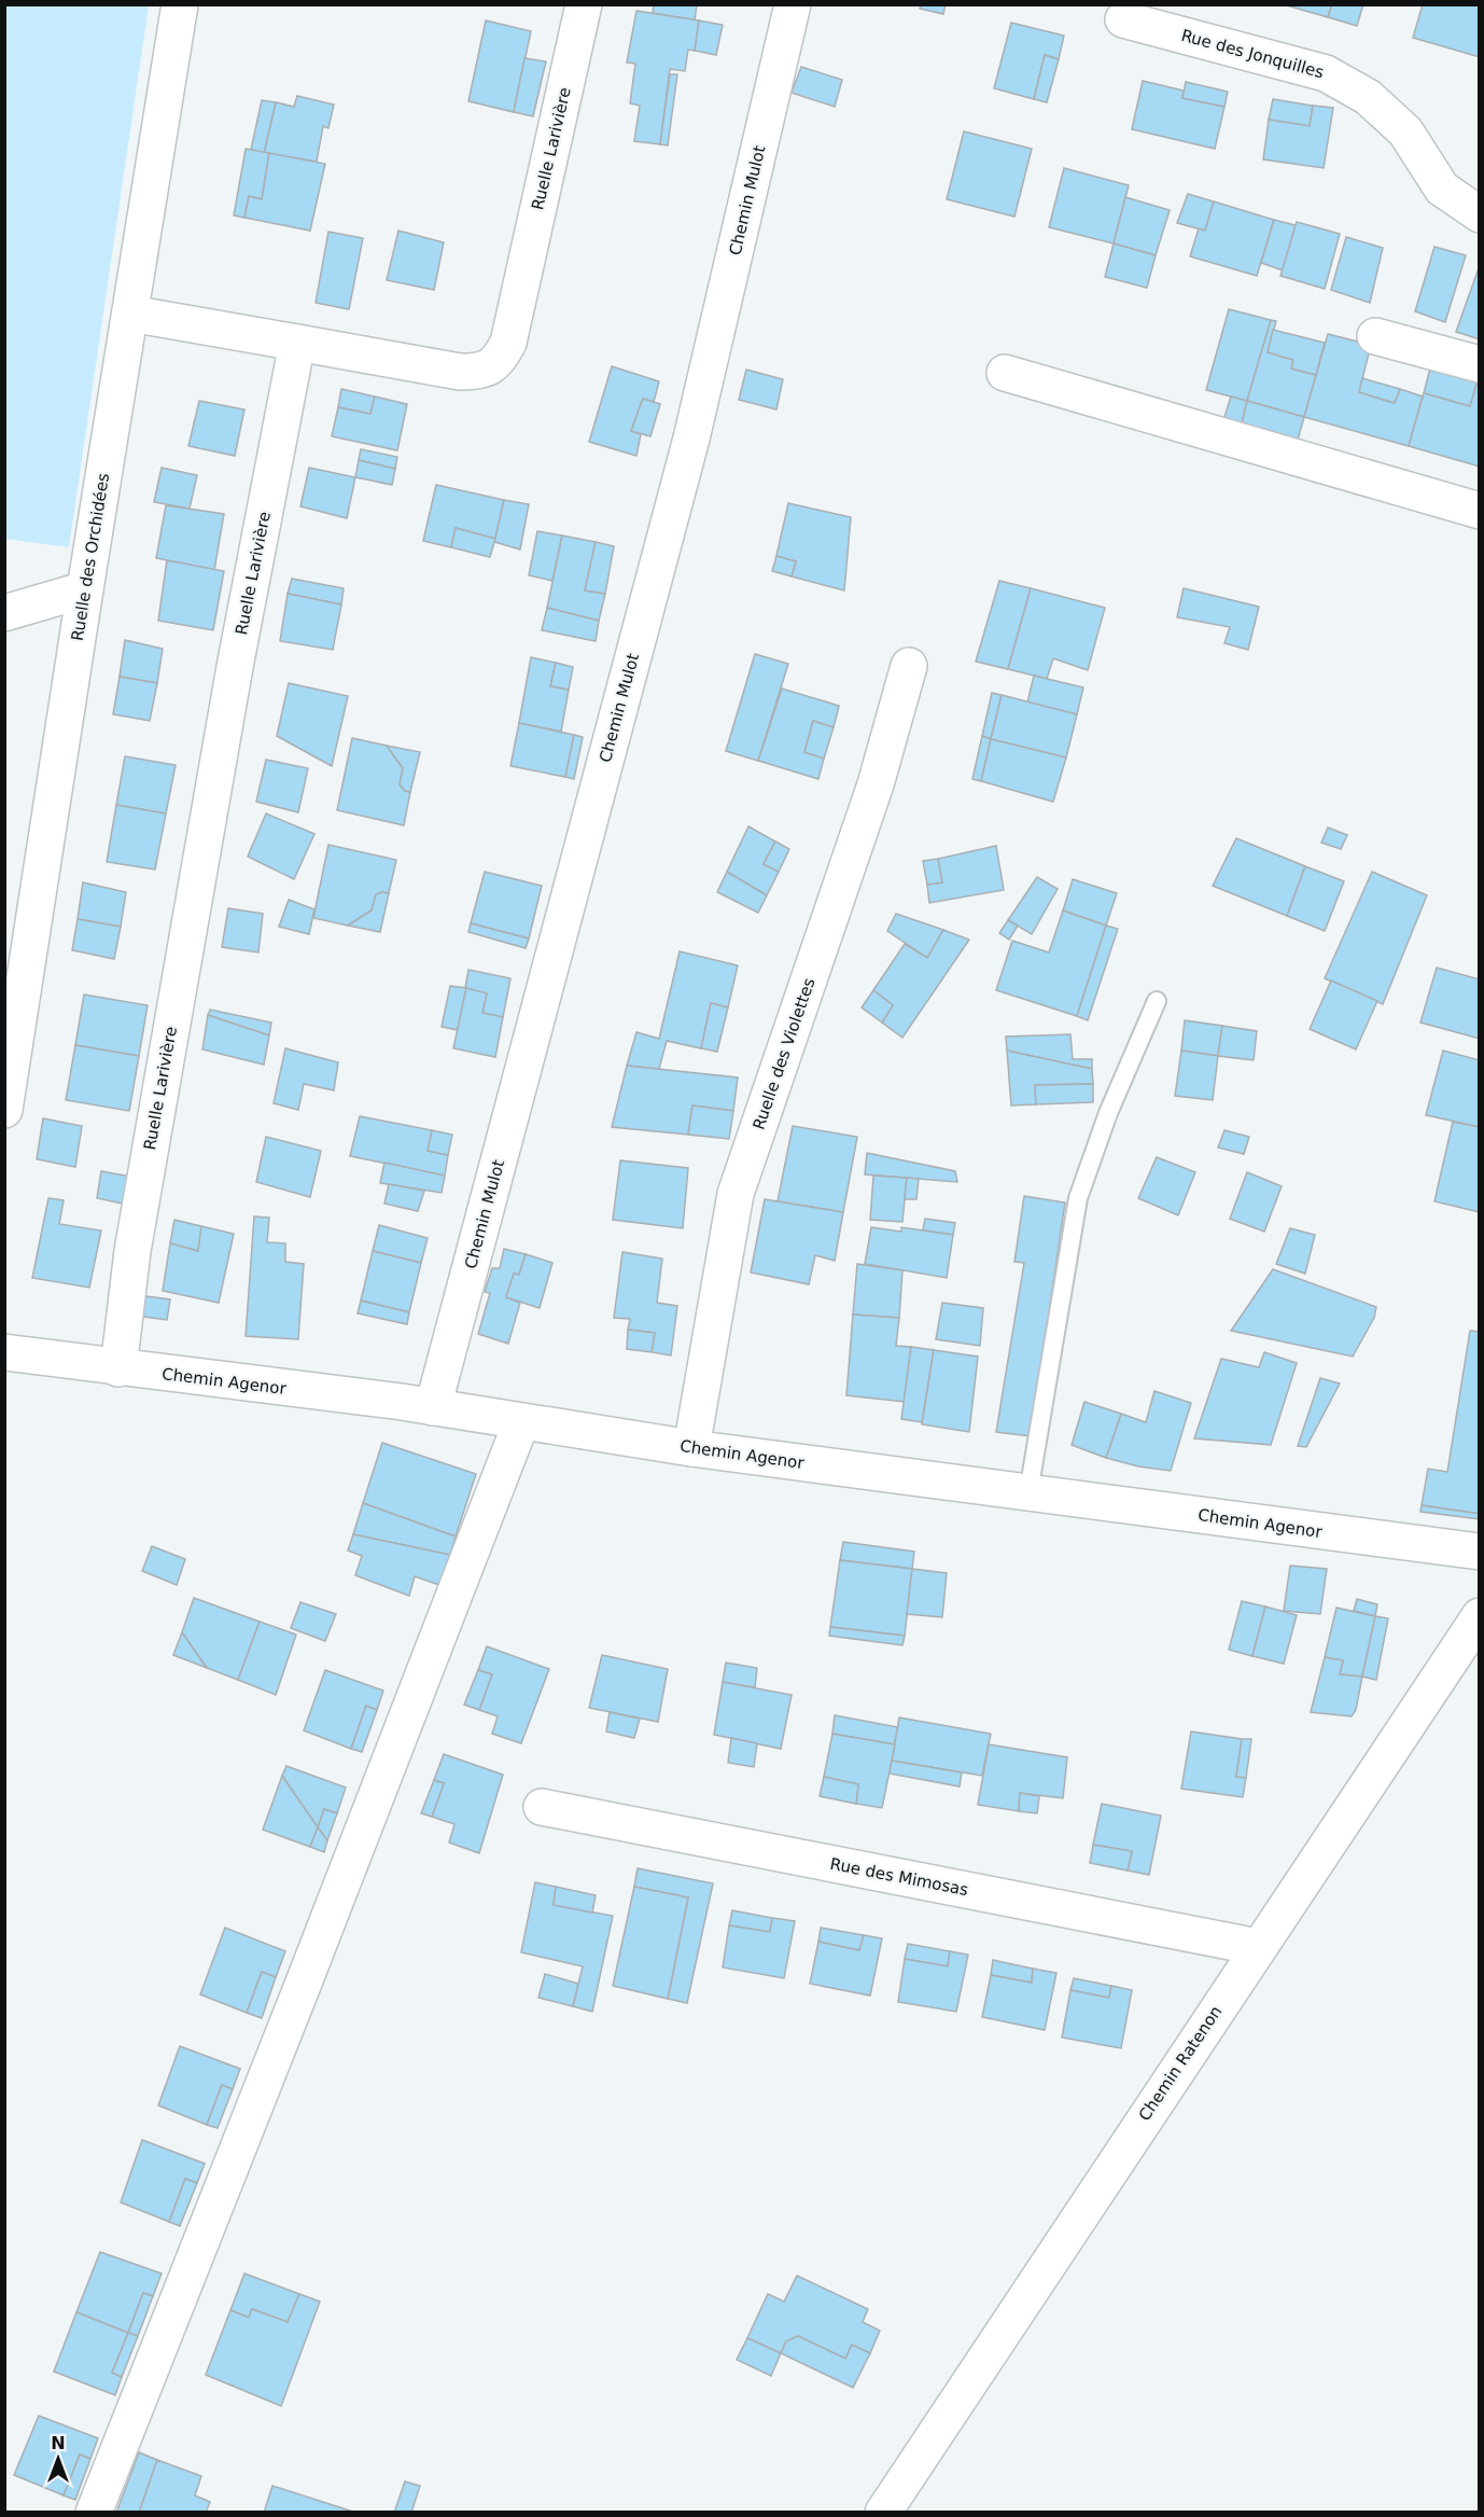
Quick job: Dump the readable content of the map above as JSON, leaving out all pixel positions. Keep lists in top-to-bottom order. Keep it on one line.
{"streets":{"street":["Rue des Jonquilles","Ruelle Larivière","Chemin Mulot","Ruelle des Orchidées","Ruelle des Violettes","Chemin Agenor","Rue des Mimosas","Chemin Ratenon"]},"crossings":[["Ruelle Larivière","Chemin Agenor"],["Chemin Mulot","Chemin Agenor"],["Ruelle des Violettes","Chemin Agenor"],["Rue des Mimosas","Chemin Ratenon"]],"north":"top"}
